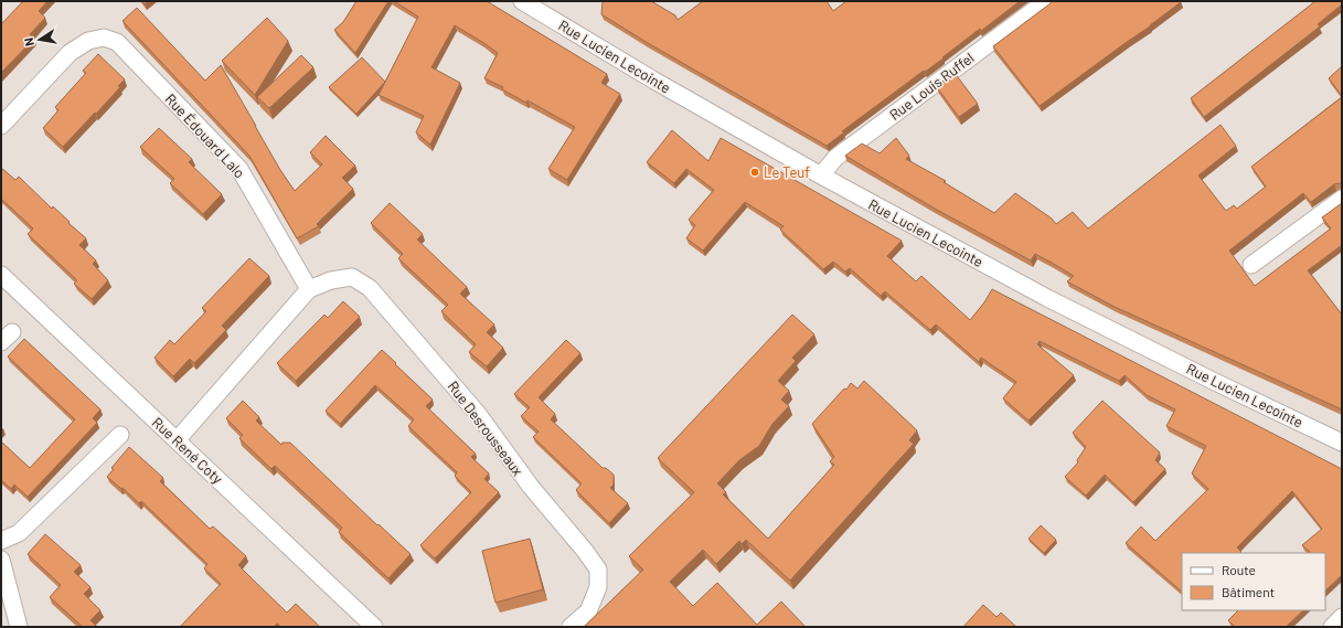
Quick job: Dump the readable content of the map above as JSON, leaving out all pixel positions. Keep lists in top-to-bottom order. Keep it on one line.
{"streets":{"street":["Rue Lucien Lecointe","Rue Louis Ruffel","Rue Édouard Lalo","Rue Desrousseaux","Rue René Coty"]},"crossings":[["Rue Lucien Lecointe","Rue Louis Ruffel"],["Rue Édouard Lalo","Rue Desrousseaux"]],"places":["Le Teuf"],"legend":["Route","Bâtiment"],"north":"left"}
